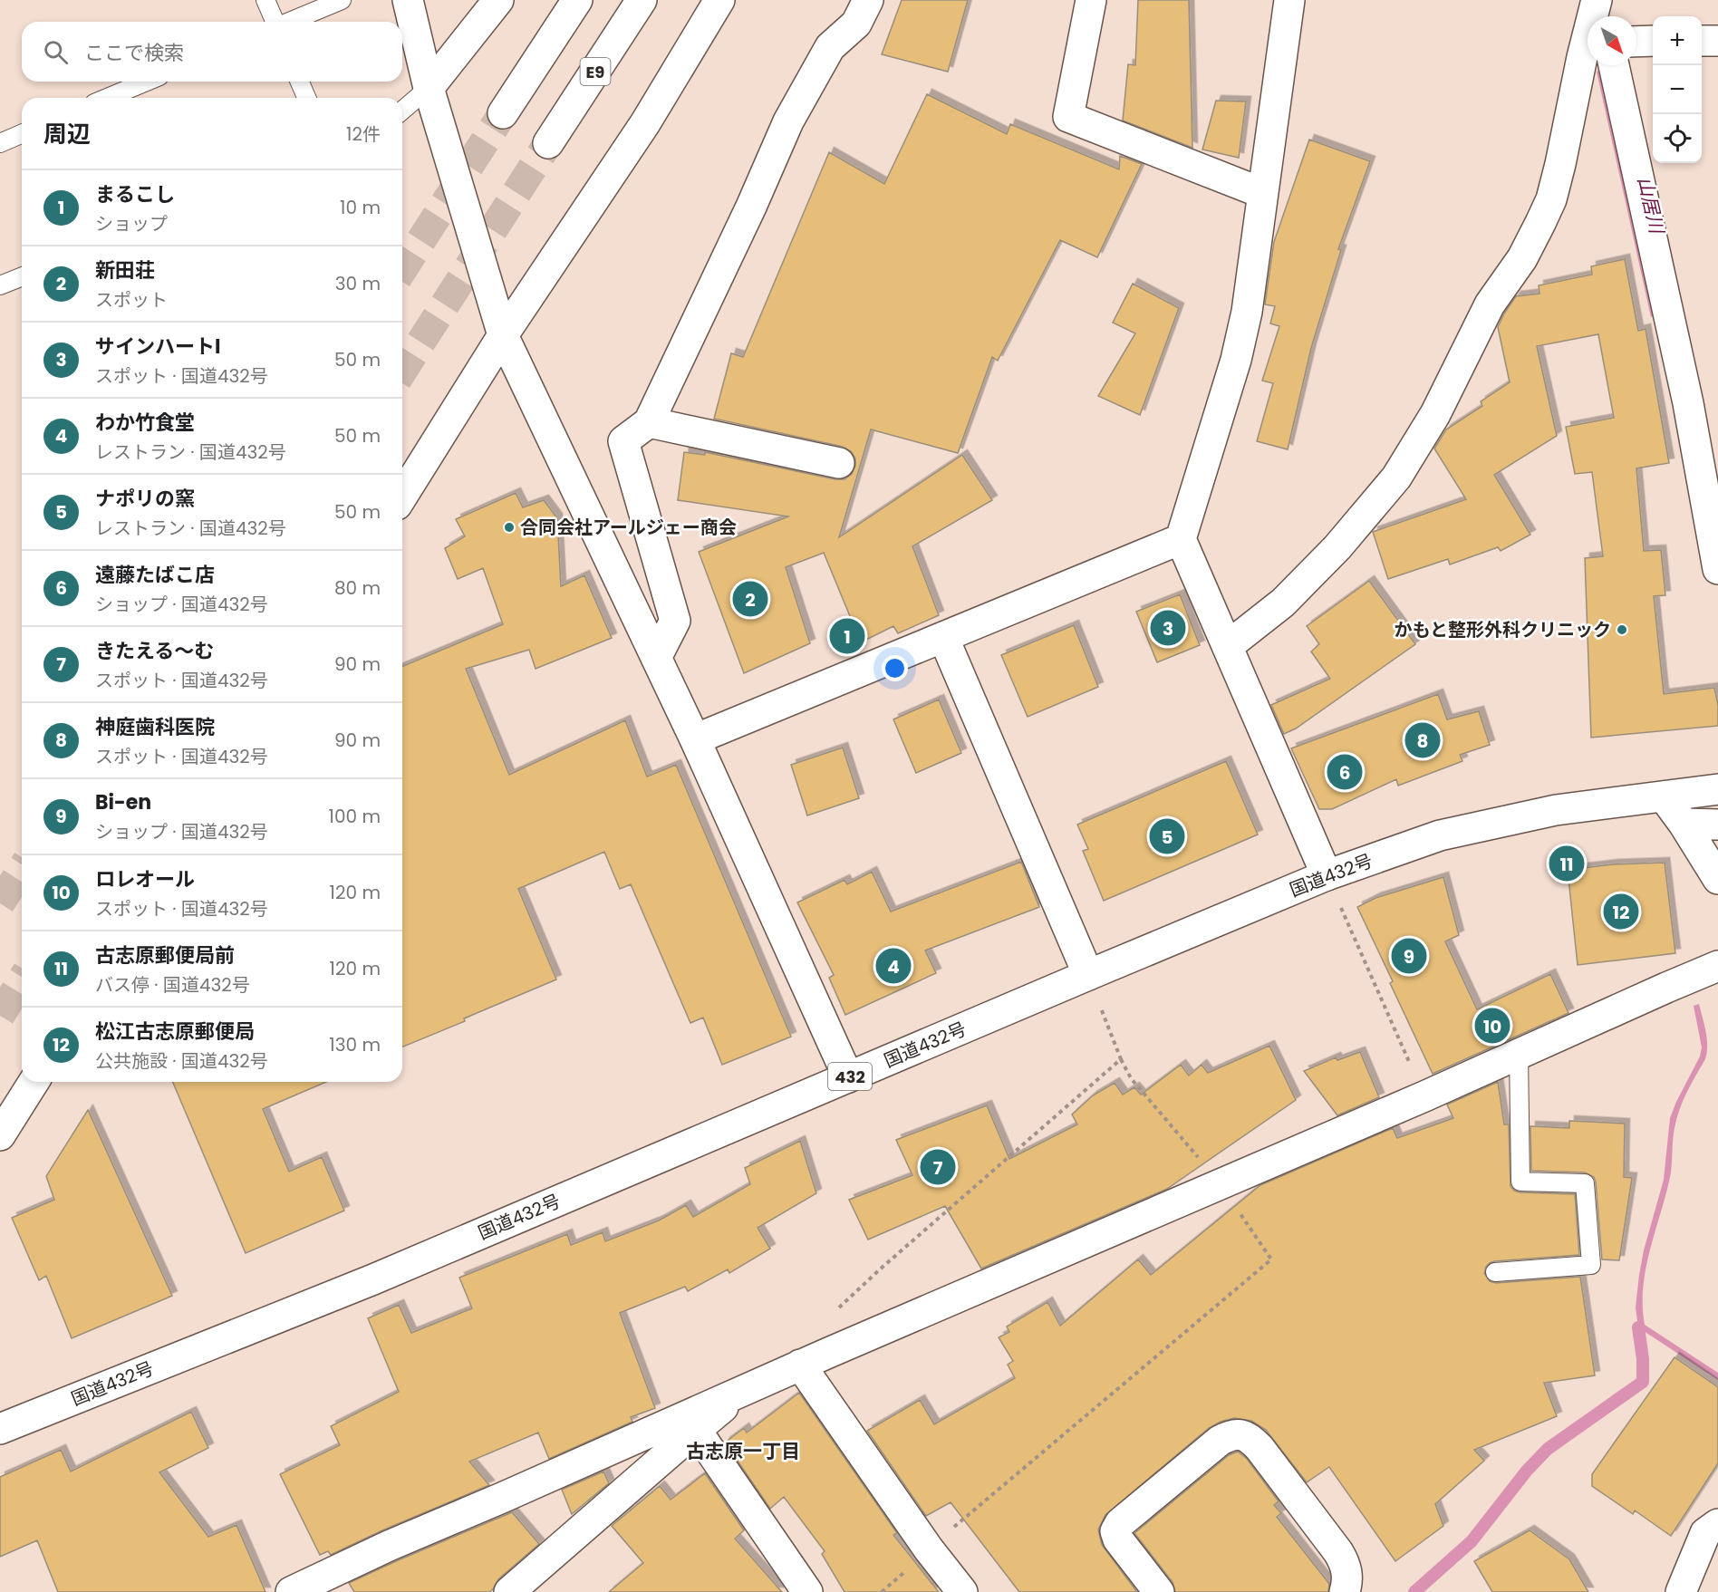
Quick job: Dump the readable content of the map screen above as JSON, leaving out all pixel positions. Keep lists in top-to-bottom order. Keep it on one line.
{"streets":{"main road":["E9","国道432号","432"]},"districts":["古志原一丁目"],"water":["山居川"],"places":["合同会社アールジェー商会","かもと整形外科クリニック"],"north":"bottom right","page":{"map_buttons":["+","−"],"search":"ここで検索","heading":["周辺","12件"],"list":[{"mark":"1","name":"まるこし","note":"ショップ","value":"10 m"},{"mark":"2","name":"新田荘","note":"スポット","value":"30 m"},{"mark":"3","name":"サインハートI","note":"スポット · 国道432号","value":"50 m"},{"mark":"4","name":"わか竹食堂","note":"レストラン · 国道432号","value":"50 m"},{"mark":"5","name":"ナポリの窯","note":"レストラン · 国道432号","value":"50 m"},{"mark":"6","name":"遠藤たばこ店","note":"ショップ · 国道432号","value":"80 m"},{"mark":"7","name":"きたえる～む","note":"スポット · 国道432号","value":"90 m"},{"mark":"8","name":"神庭歯科医院","note":"スポット · 国道432号","value":"90 m"},{"mark":"9","name":"Bi-en","note":"ショップ · 国道432号","value":"100 m"},{"mark":"10","name":"ロレオール","note":"スポット · 国道432号","value":"120 m"},{"mark":"11","name":"古志原郵便局前","note":"バス停 · 国道432号","value":"120 m"},{"mark":"12","name":"松江古志原郵便局","note":"公共施設 · 国道432号","value":"130 m"}],"pins":["2","3","1","8","6","5","11","12","9","4","10","7"]}}
